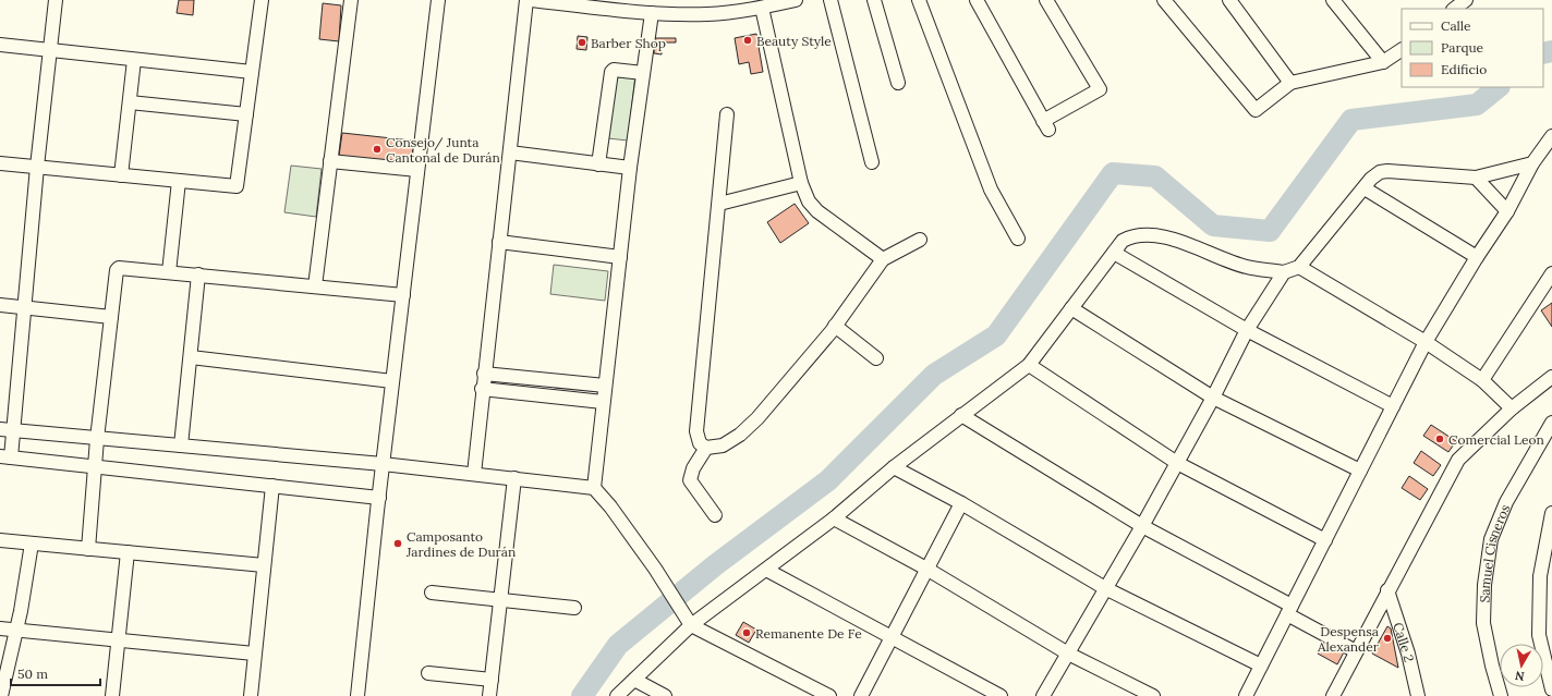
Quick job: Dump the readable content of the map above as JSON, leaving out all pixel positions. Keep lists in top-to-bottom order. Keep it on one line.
{"streets":{"street":["Samuel Cisneros","Calle 2"]},"places":["Beauty Style","Barber Shop","Consejo/ Junta Cantonal de Durán","Comercial Leon","Camposanto Jardines de Durán","Remanente De Fe","Despensa Alexander"],"legend":["Calle","Parque","Edificio"],"scale_bar":"50 m","north":"bottom"}
